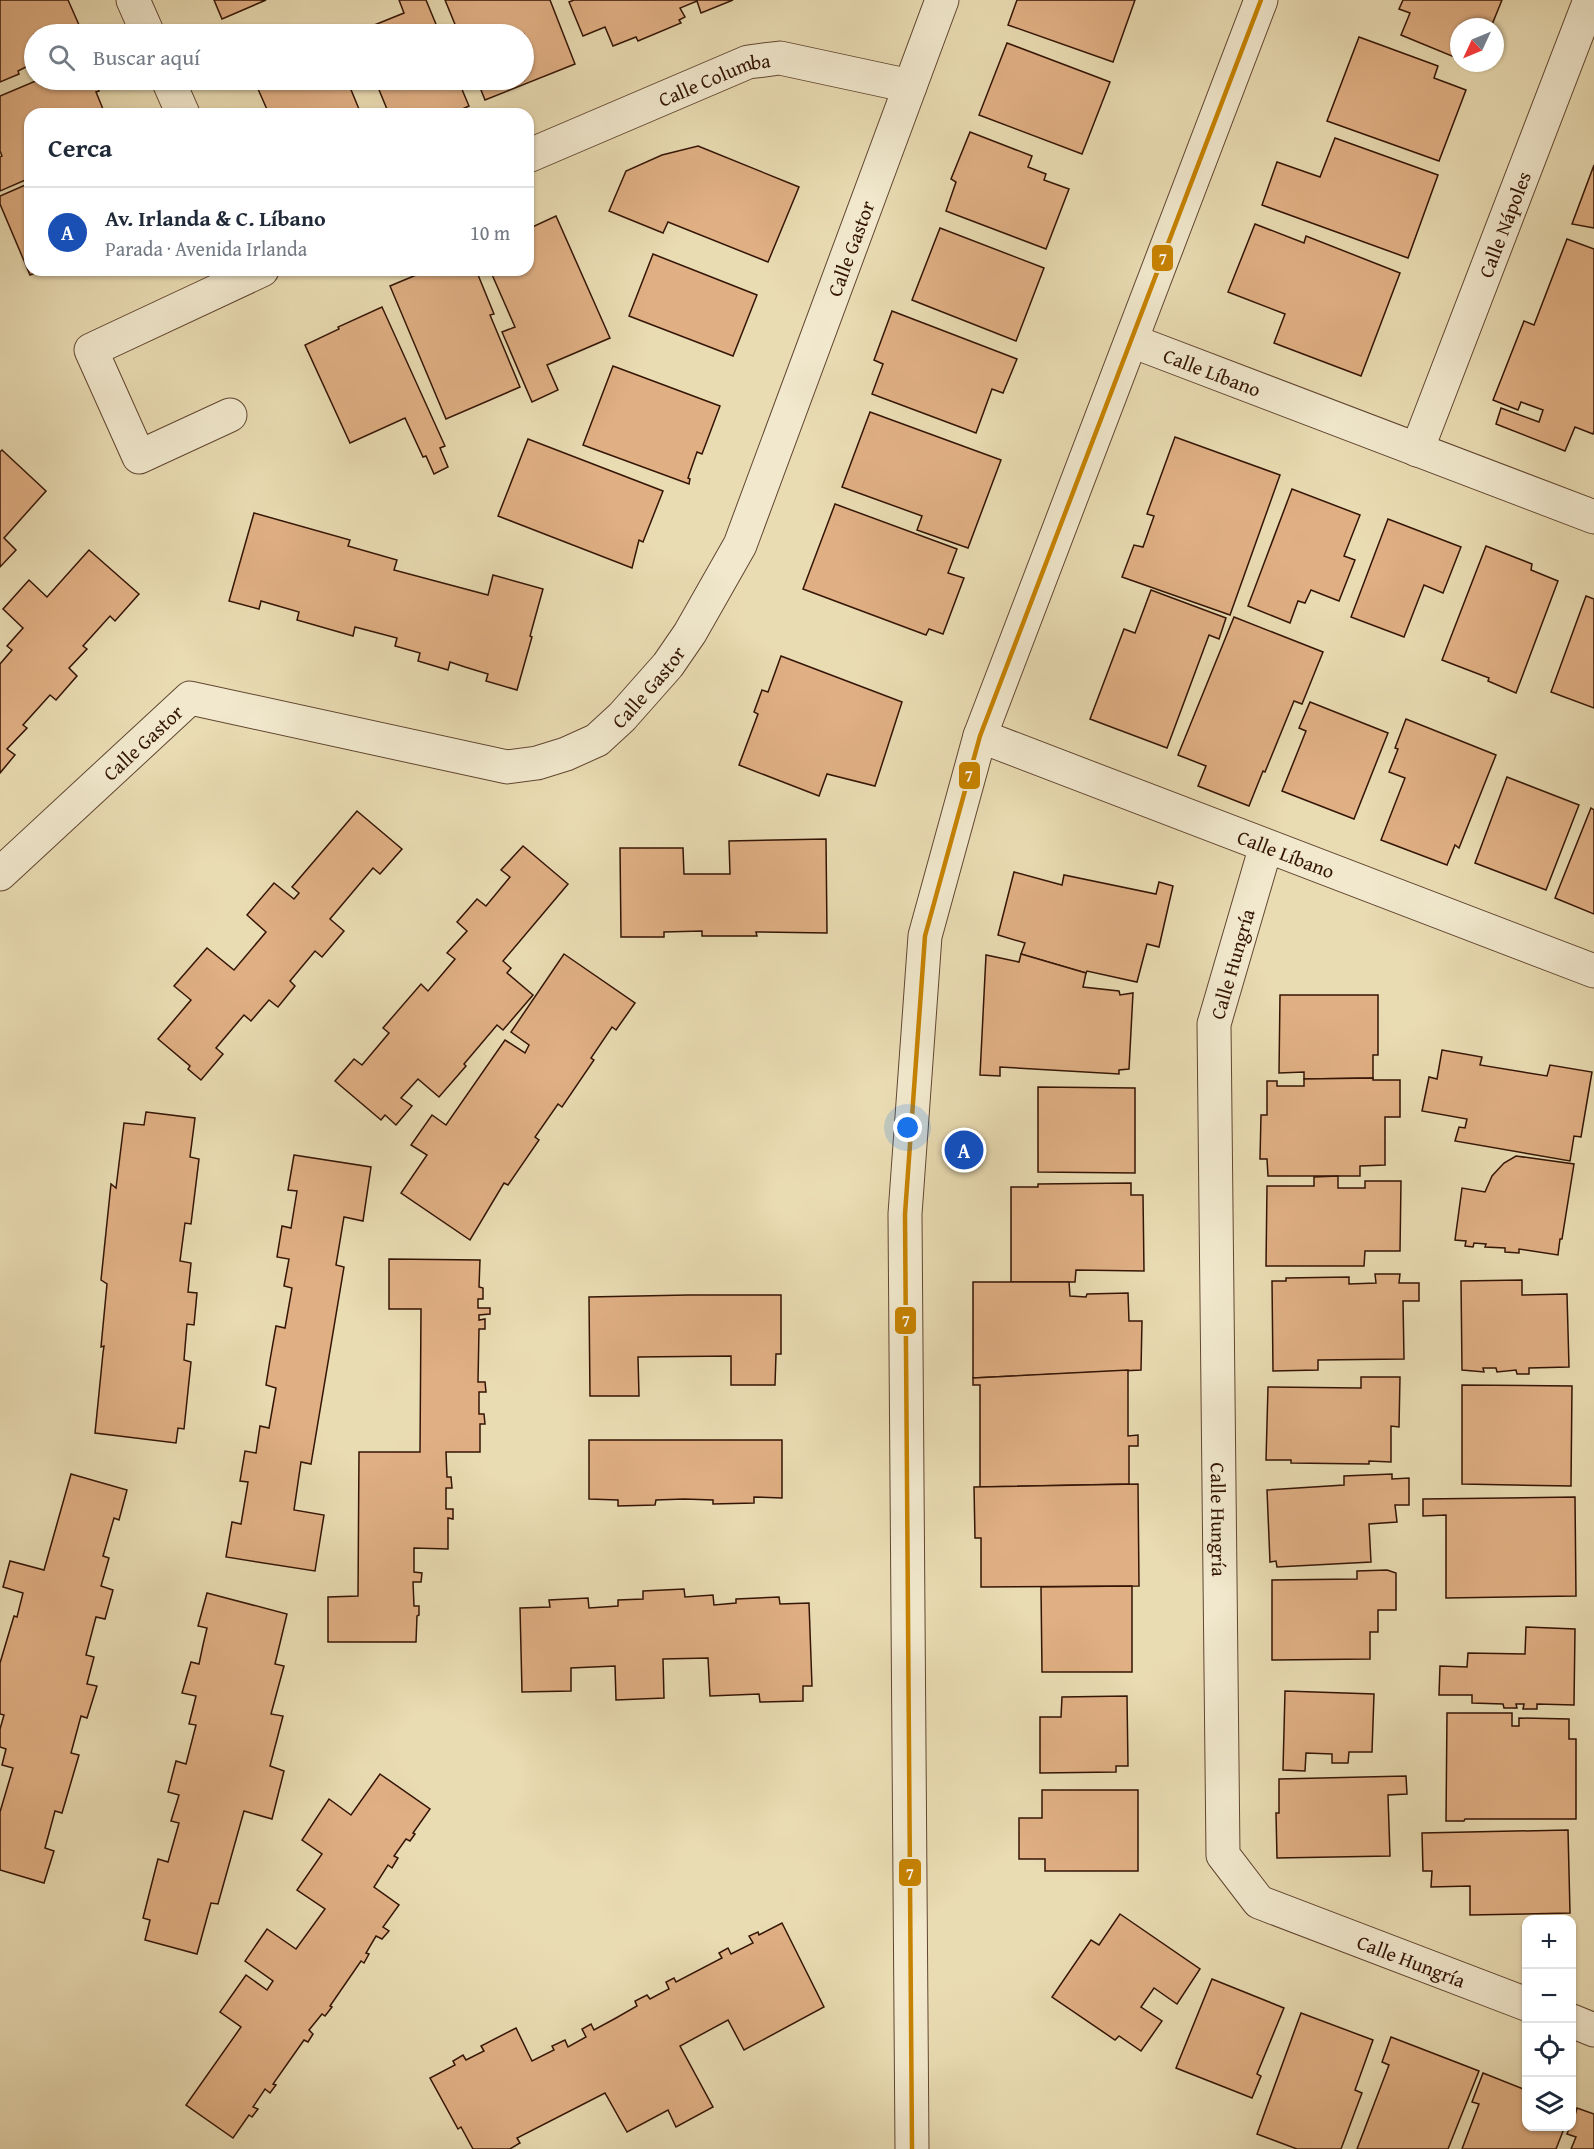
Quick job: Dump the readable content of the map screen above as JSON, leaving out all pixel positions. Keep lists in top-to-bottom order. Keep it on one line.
{"streets":{"street":["Calle Columba","Calle Nápoles","Calle Gastor","Calle Líbano","Calle Hungría"]},"crossings":[["Calle Columba","Calle Gastor"],["Calle Nápoles","Calle Líbano"],["Calle Líbano","Calle Hungría"]],"lines":["transit line 7"],"north":"bottom left","page":{"search":"Buscar aquí","heading":"Cerca","list":[{"mark":"A","name":"Av. Irlanda & C. Líbano","note":"Parada · Avenida Irlanda","value":"10 m"}],"pins":"A","map_buttons":["+","−"]}}
